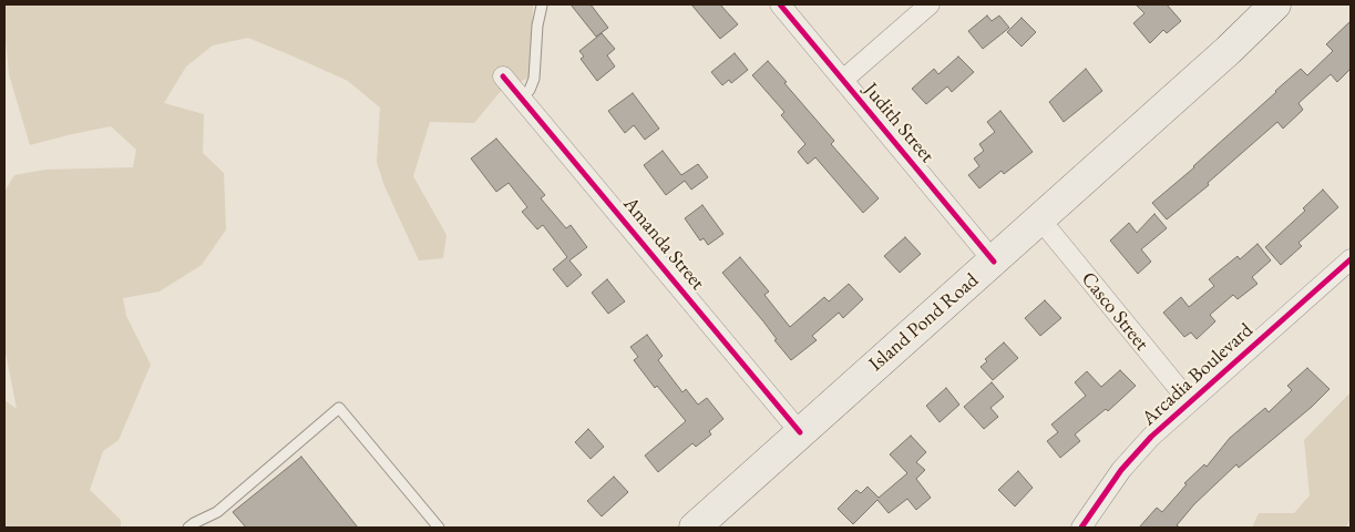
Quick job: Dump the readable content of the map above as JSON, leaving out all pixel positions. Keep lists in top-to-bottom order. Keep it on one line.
{"streets":{"main road":["Island Pond Road"],"street":["Judith Street","Amanda Street","Casco Street","Arcadia Boulevard"]},"crossings":[["Judith Street","Island Pond Road"],["Amanda Street","Island Pond Road"],["Casco Street","Island Pond Road"],["Casco Street","Arcadia Boulevard"]]}
